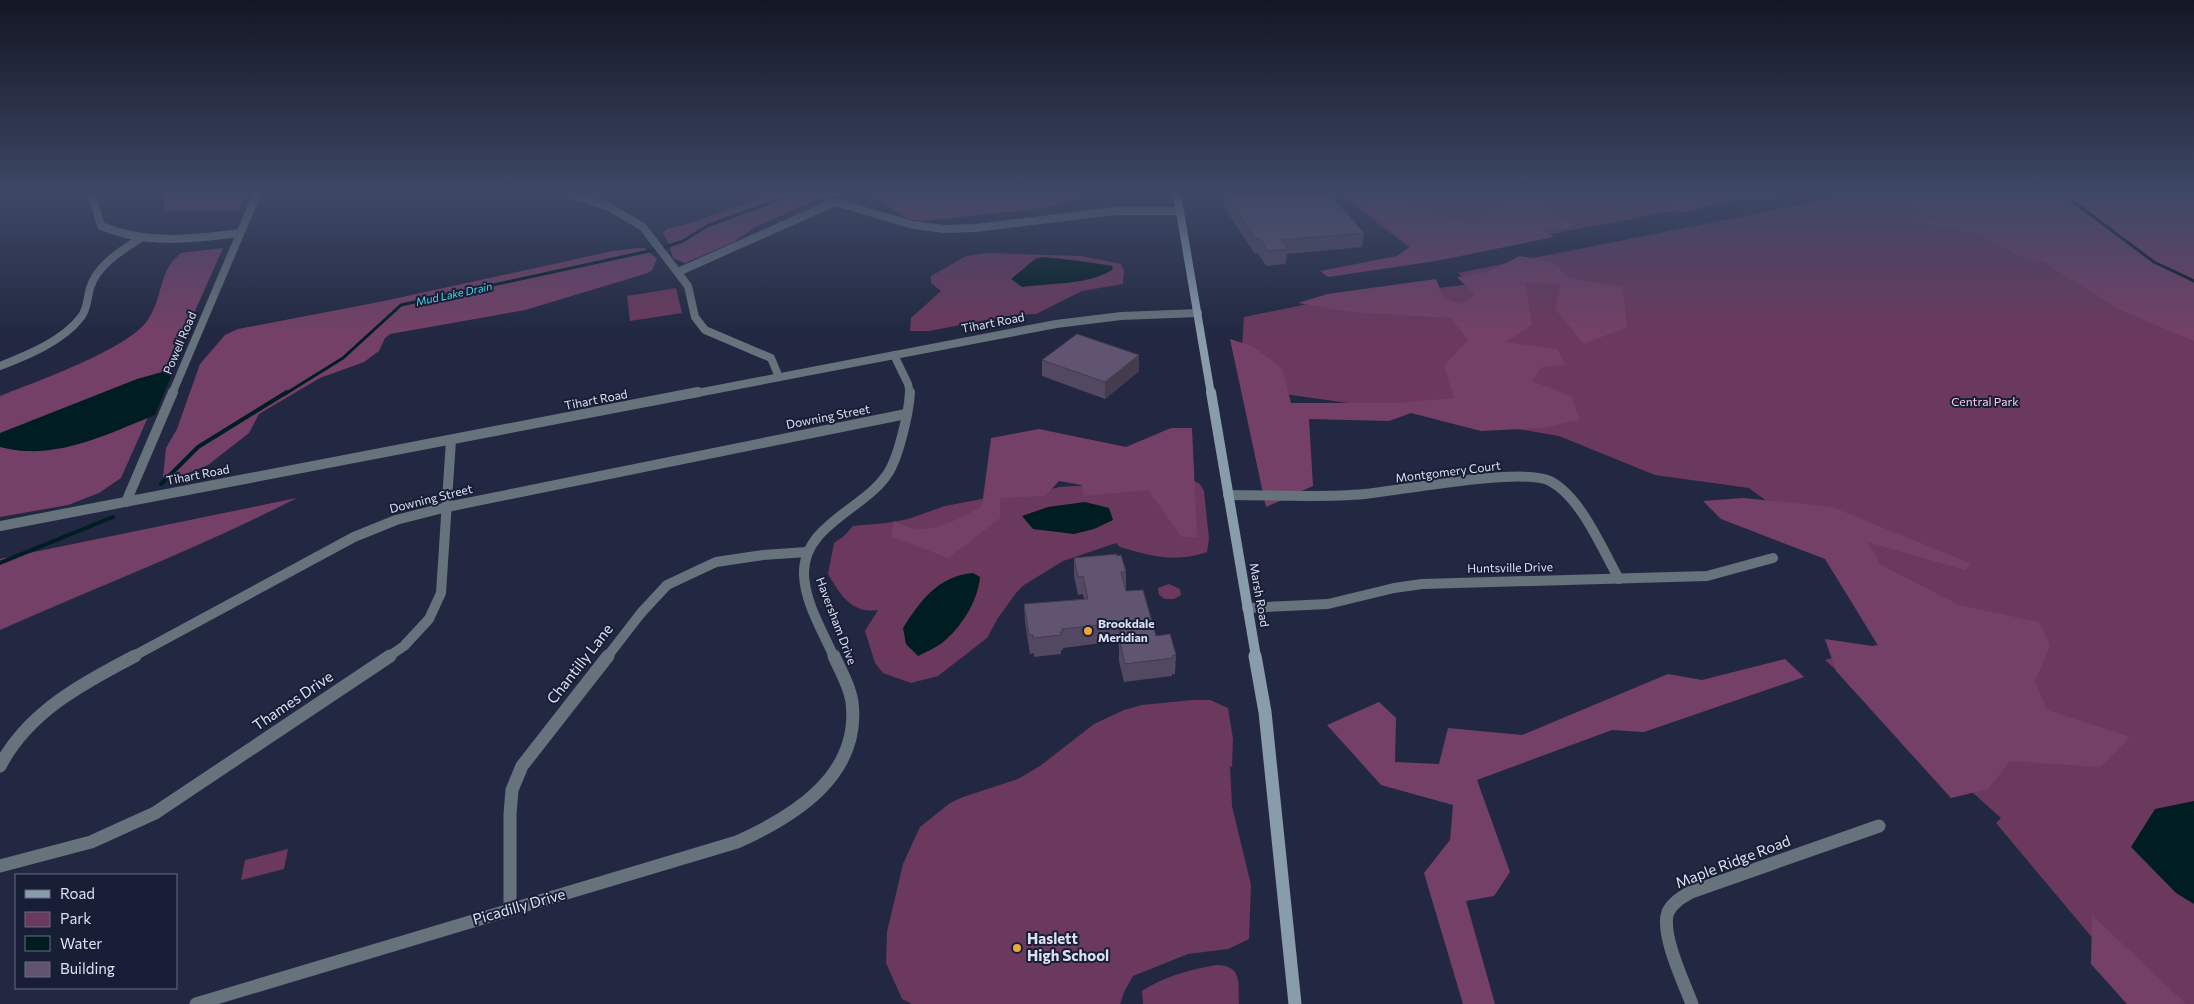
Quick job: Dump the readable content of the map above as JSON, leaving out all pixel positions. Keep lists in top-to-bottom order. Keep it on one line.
{"streets":{"main road":["Marsh Road"],"street":["Tihart Road","Powell Road","Downing Street","Montgomery Court","Huntsville Drive","Haversham Drive","Chantilly Lane","Thames Drive","Maple Ridge Road","Picadilly Drive"]},"crossings":[["Tihart Road","Powell Road"],["Tihart Road","Marsh Road"],["Tihart Road","Haversham Drive"],["Tihart Road","Thames Drive"],["Downing Street","Haversham Drive"],["Downing Street","Thames Drive"],["Montgomery Court","Huntsville Drive"],["Montgomery Court","Marsh Road"],["Huntsville Drive","Marsh Road"],["Haversham Drive","Chantilly Lane"],["Haversham Drive","Picadilly Drive"],["Chantilly Lane","Picadilly Drive"]],"water":["Mud Lake Drain"],"parks":["Central Park"],"places":["Brookdale Meridian","Haslett High School"],"legend":["Road","Park","Water","Building"]}
